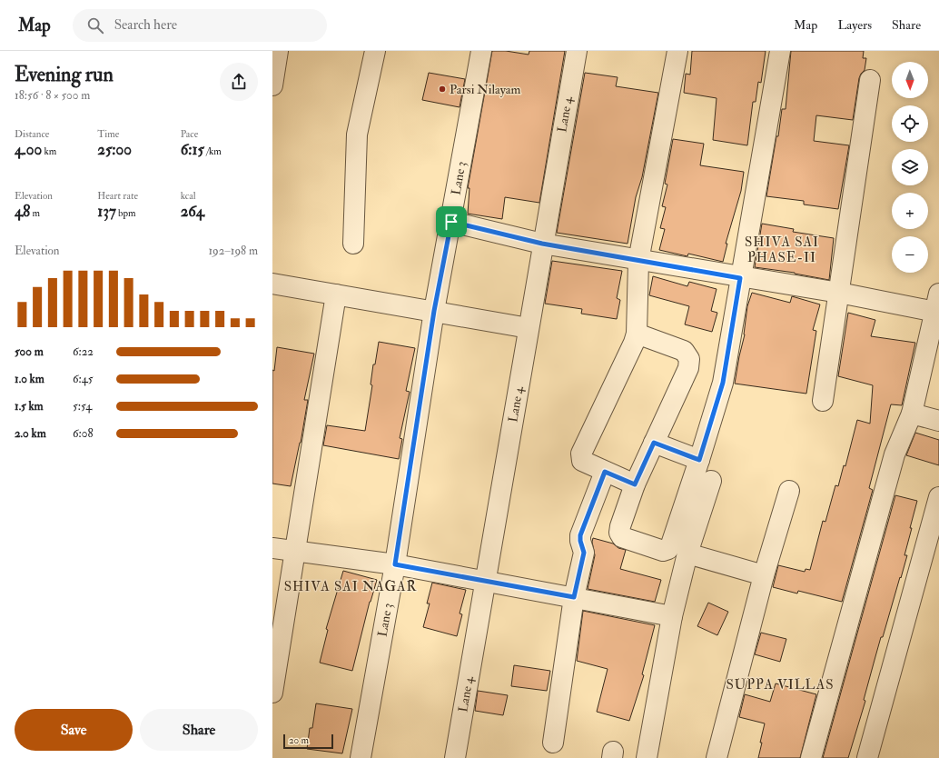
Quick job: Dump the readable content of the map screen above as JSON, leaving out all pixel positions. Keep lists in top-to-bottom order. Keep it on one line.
{"streets":{"street":["Lane 4","Lane 3"]},"districts":["SHIVA SAI PHASE-II","SHIVA SAI NAGAR","SUPPA VILLAS"],"places":["Parsi Nilayam"],"scale_bar":"20 m","north":"bottom","page":{"header":"Map","search":"Search here","nav":["Map","Layers","Share"],"heading":["Evening run","18:56 · 8 × 500 m"],"map_buttons":["+","−"],"stats":[["Distance","4.00 km"],["Time","25:00"],["Pace","6:15 /km"],["Elevation","48 m"],["Heart rate","137 bpm"],["kcal","264"]],"chart":["Elevation","192–198 m"],"list":[{"name":"500 m","note":"6:22"},{"name":"1.0 km","note":"6:45"},{"name":"1.5 km","note":"5:54"},{"name":"2.0 km","note":"6:08"}],"buttons":["Save","Share"],"scale":"20 m"}}
